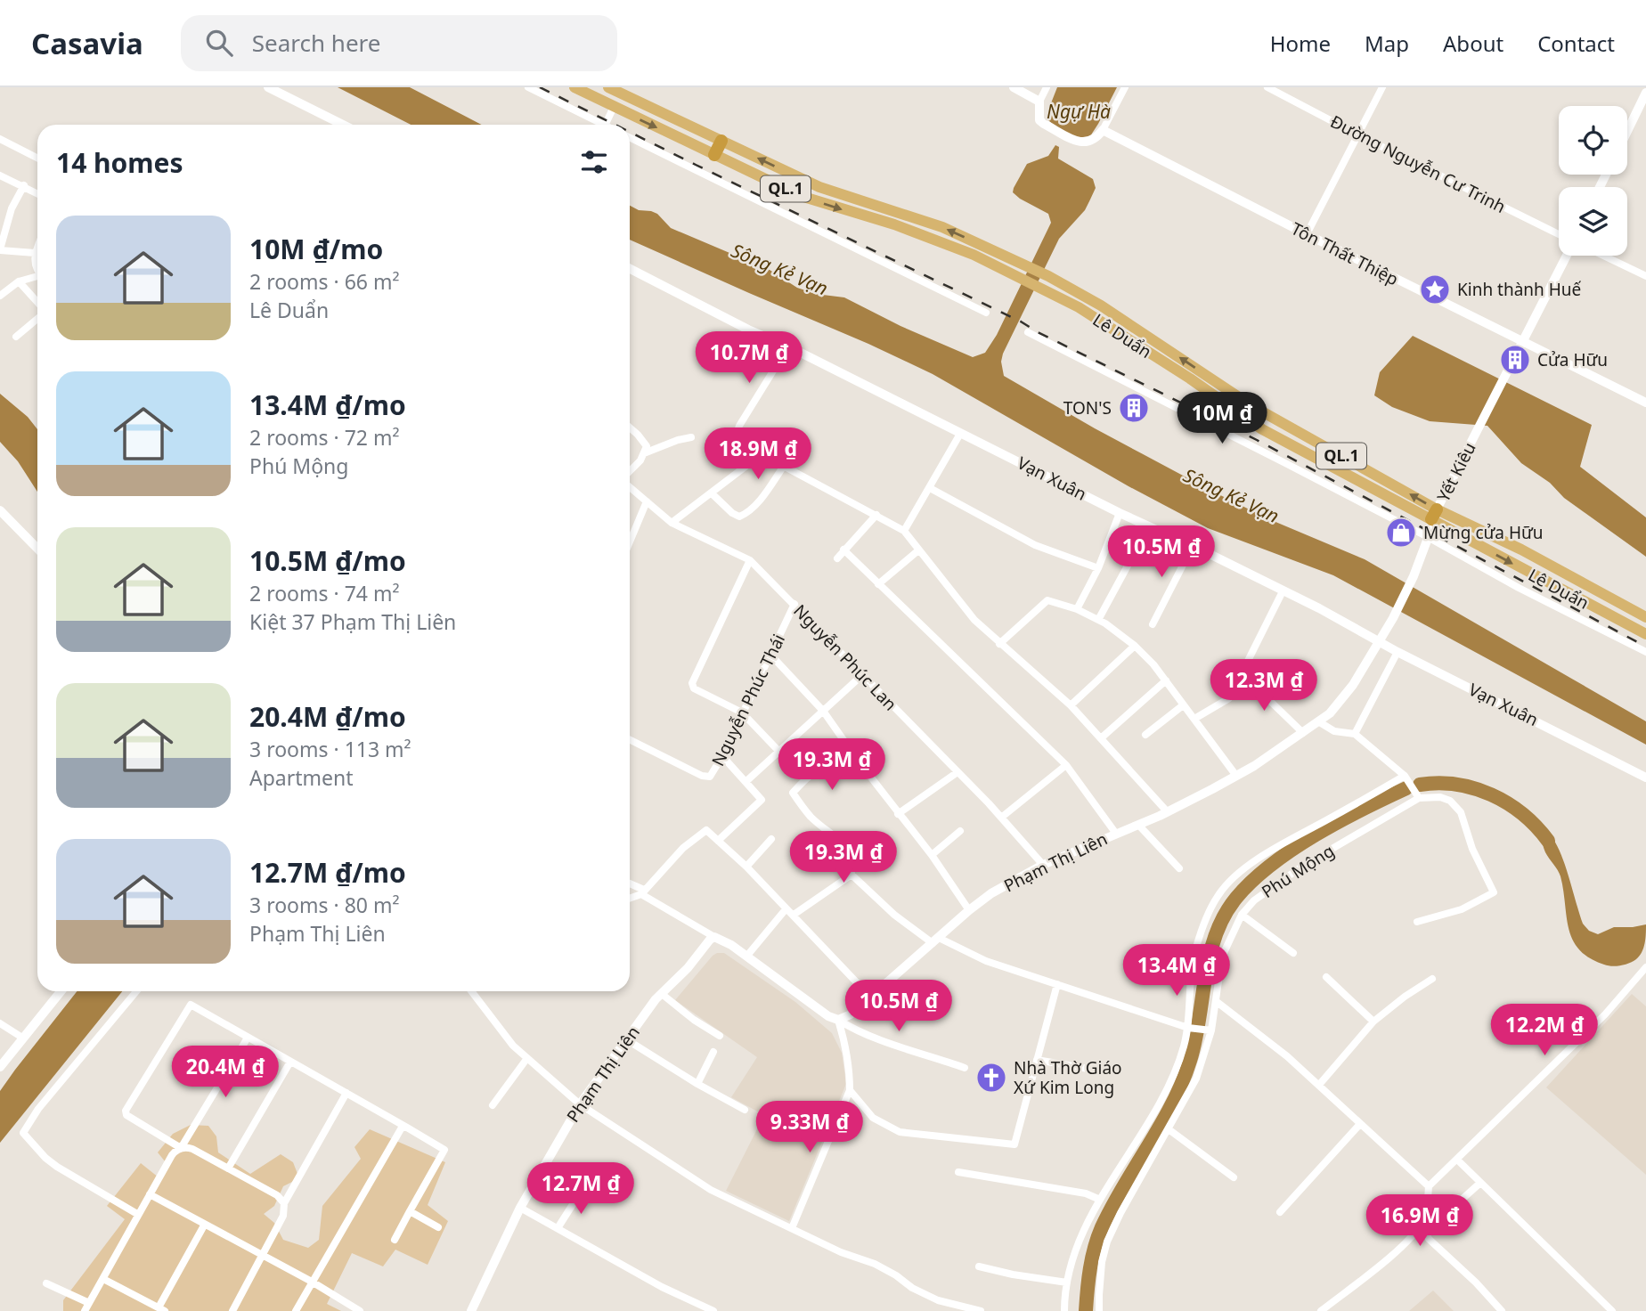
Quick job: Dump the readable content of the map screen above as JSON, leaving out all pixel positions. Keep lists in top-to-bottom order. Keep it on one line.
{"streets":{"main road":["QL.1","Lê Duẩn"],"street":["Đường Nguyễn Cư Trinh","Tôn Thất Thiệp","Yết Kiêu","Vạn Xuân","Nguyễn Phúc Lan","Nguyễn Phúc Thái","Phạm Thị Liên","Phú Mộng"]},"crossings":[["Tôn Thất Thiệp","Yết Kiêu"],["Lê Duẩn","Yết Kiêu"],["Lê Duẩn","Phạm Thị Liên"],["Yết Kiêu","Phạm Thị Liên"],["Vạn Xuân","Phạm Thị Liên"],["Nguyễn Phúc Lan","Nguyễn Phúc Thái"],["Nguyễn Phúc Lan","Phạm Thị Liên"]],"water":["Ngự Hà","Sông Kẻ Vạn"],"places":{"place":["Kinh thành Huế"],"building":["Cửa Hữu","TON'S"],"shop":["Mừng cửa Hữu"],"church":["Nhà Thờ Giáo Xứ Kim Long"]},"page":{"header":"Casavia","search":"Search here","nav":["Home","Map","About","Contact"],"heading":"14 homes","list":[{"name":"10M ₫/mo","note":"2 rooms · 66 m² · Lê Duẩn"},{"name":"13.4M ₫/mo","note":"2 rooms · 72 m² · Phú Mộng"},{"name":"10.5M ₫/mo","note":"2 rooms · 74 m² · Kiệt 37 Phạm Thị Liên"},{"name":"20.4M ₫/mo","note":"3 rooms · 113 m² · Apartment"},{"name":"12.7M ₫/mo","note":"3 rooms · 80 m² · Phạm Thị Liên"}],"price":["10.7M ₫","10M ₫","18.9M ₫","10.5M ₫","12.3M ₫","19.3M ₫","19.3M ₫","13.4M ₫","10.5M ₫","12.2M ₫","20.4M ₫","9.33M ₫","12.7M ₫","16.9M ₫"]}}
